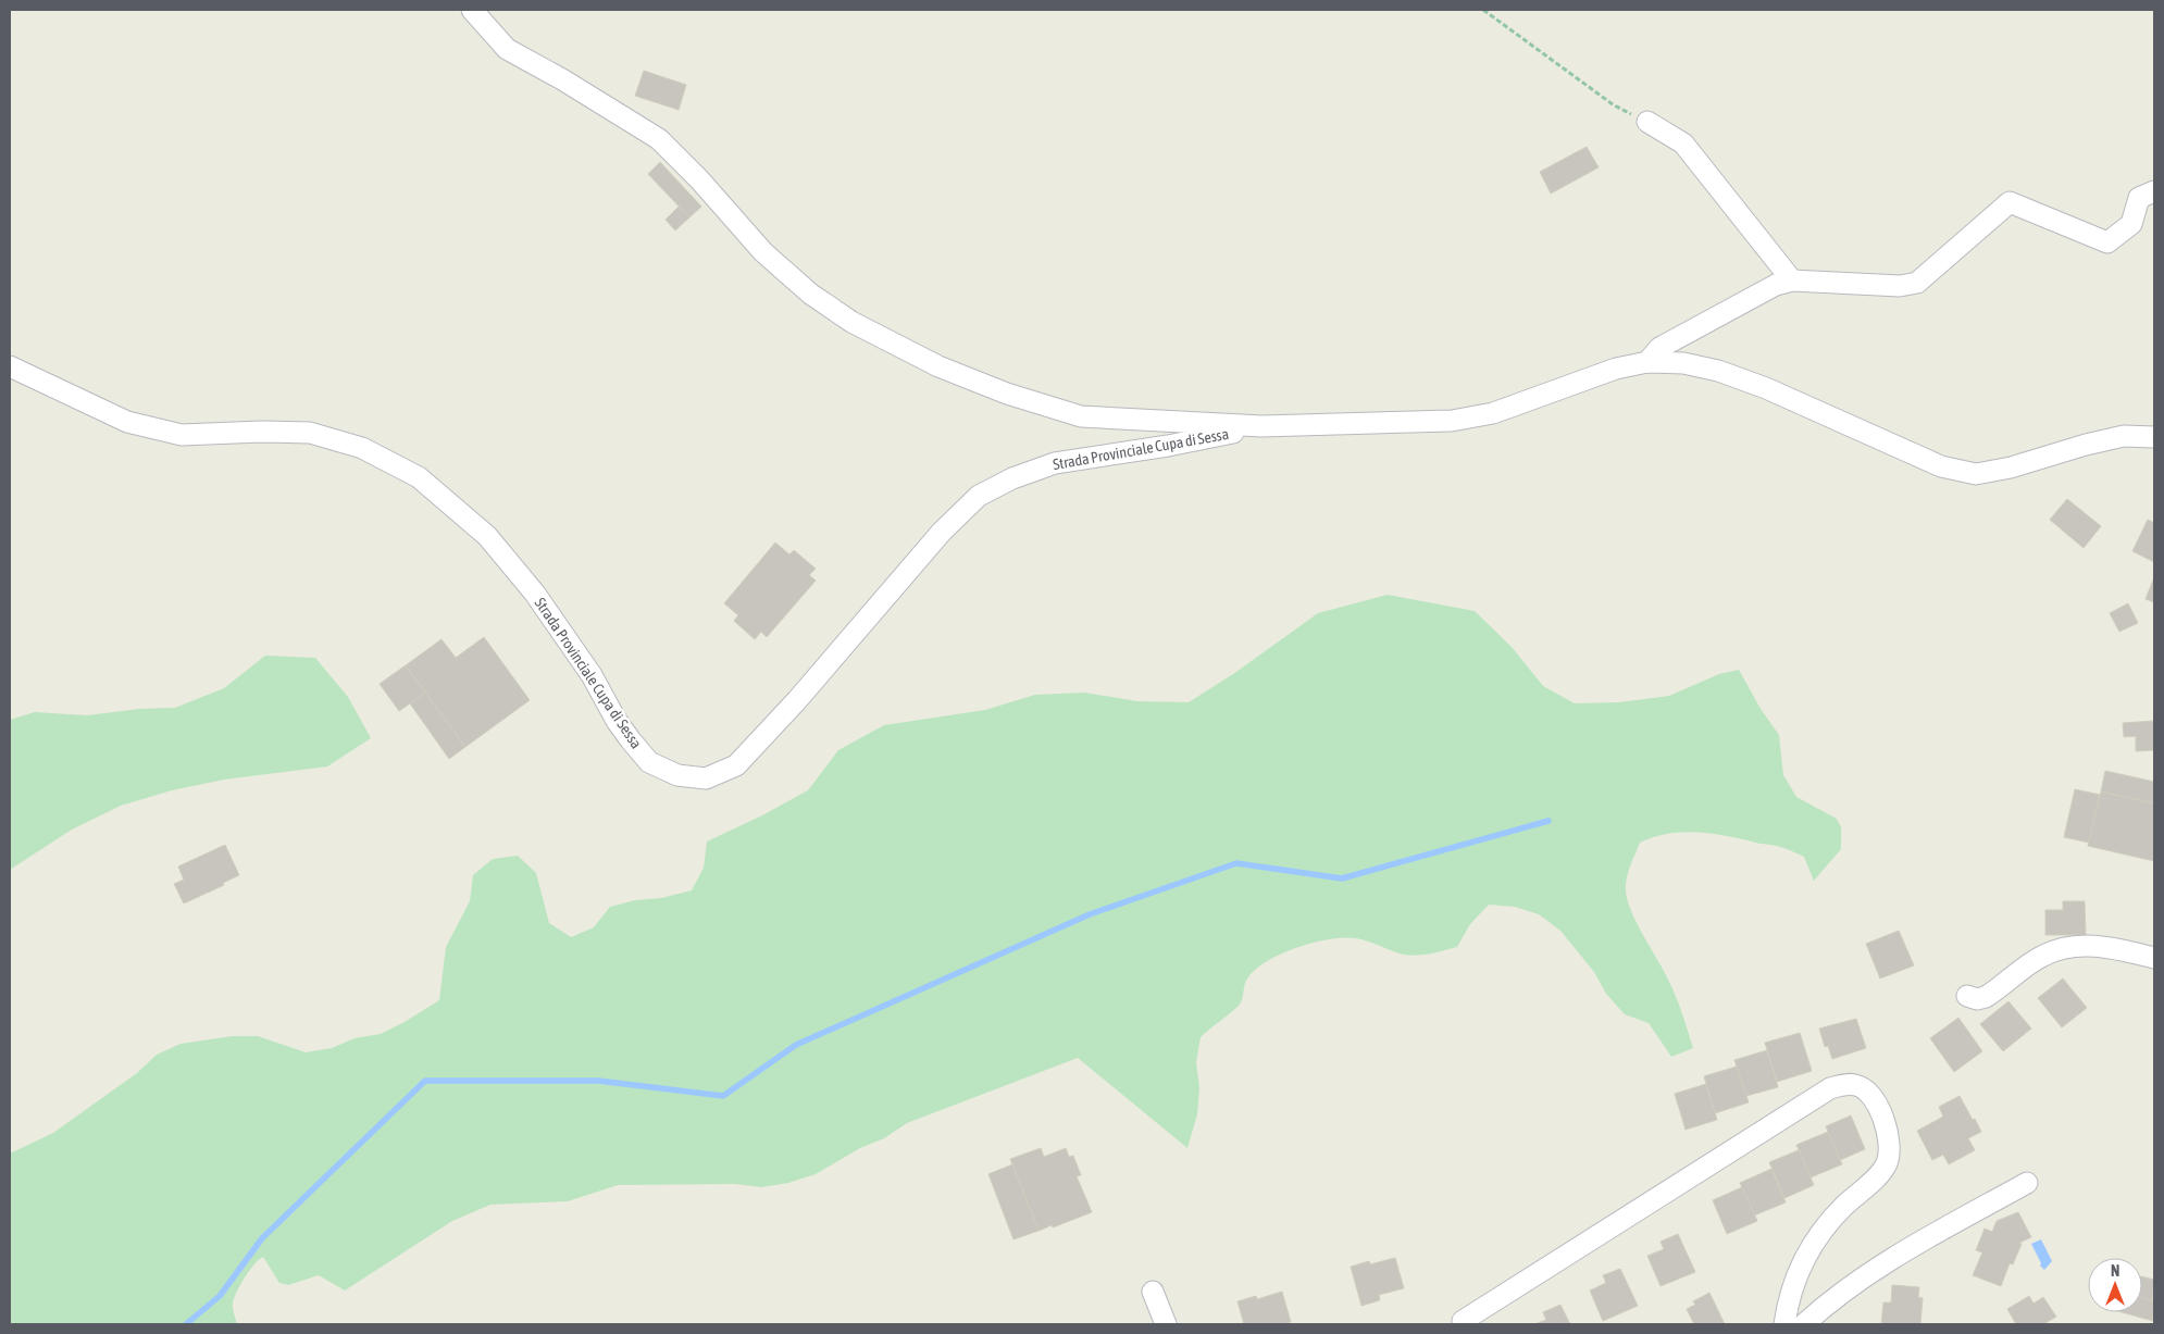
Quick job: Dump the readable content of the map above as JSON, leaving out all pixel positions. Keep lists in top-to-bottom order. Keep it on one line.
{"streets":{"street":["Strada Provinciale Cupa di Sessa"]},"north":"top"}
